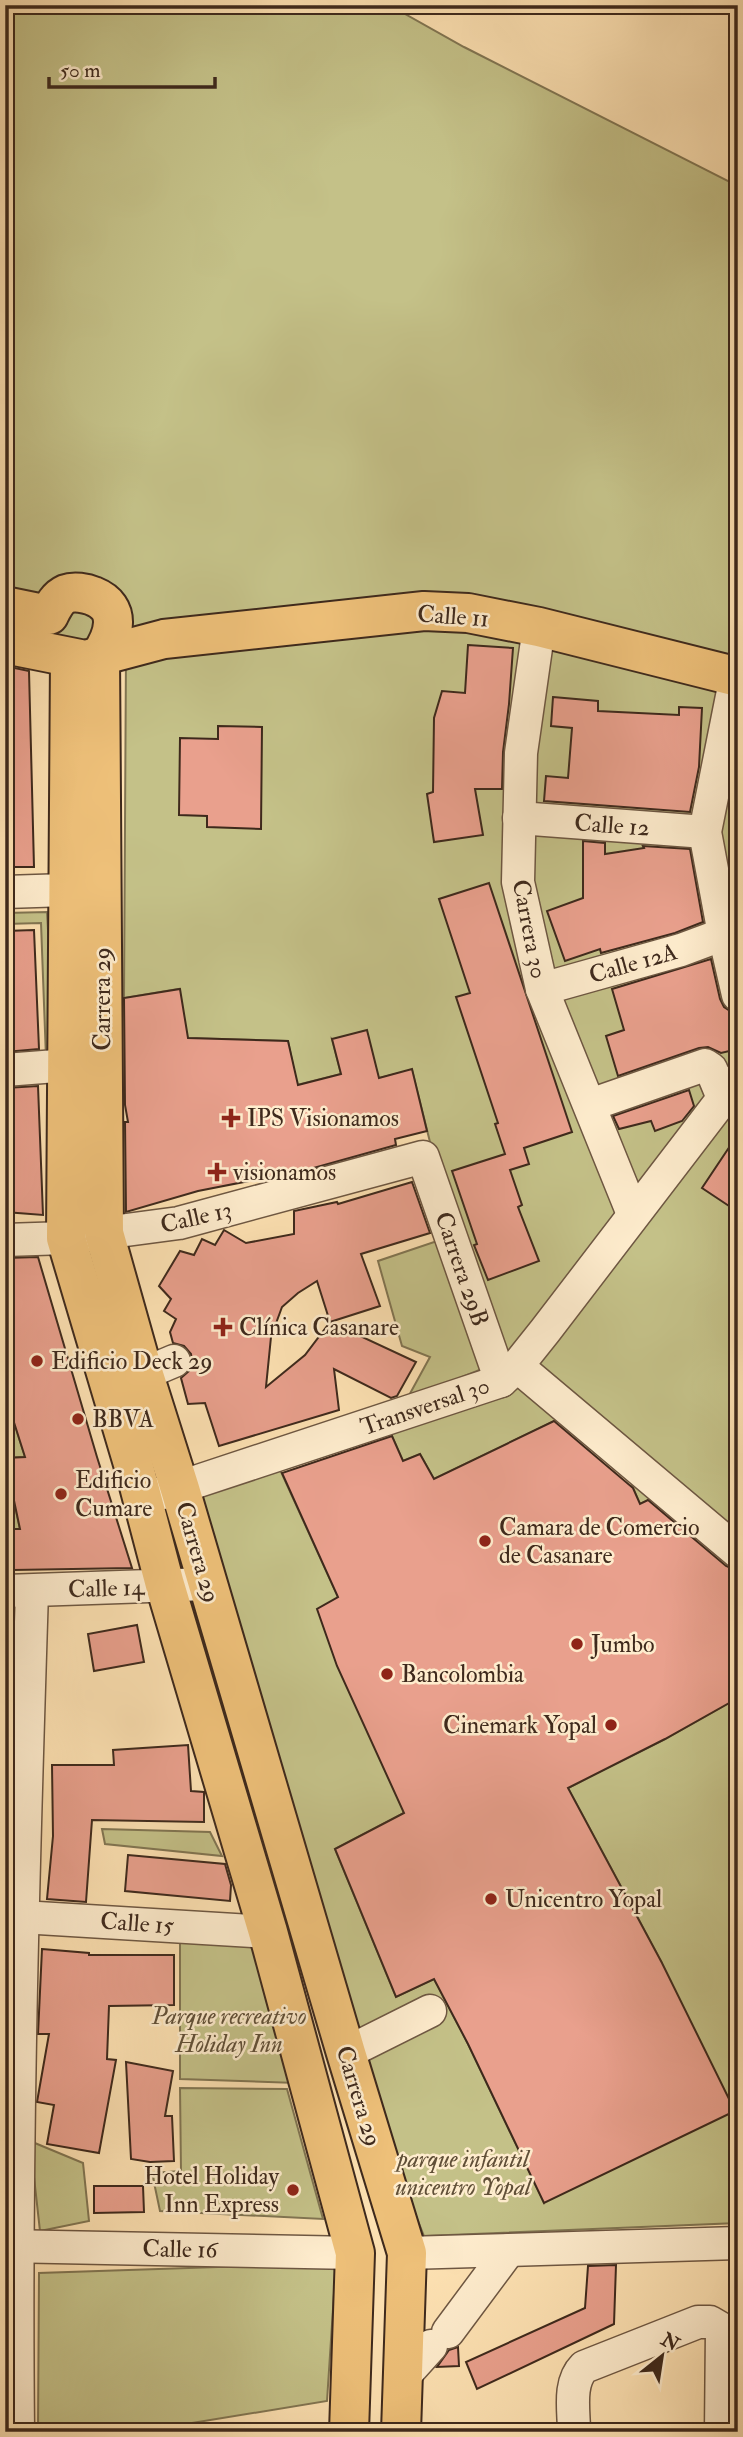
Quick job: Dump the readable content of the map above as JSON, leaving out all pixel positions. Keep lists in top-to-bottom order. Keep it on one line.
{"streets":{"main road":["Calle 11","Carrera 29"],"street":["Calle 12","Carrera 30","Calle 12A","Calle 13","Carrera 29B","Transversal 30","Calle 14","Calle 15","Calle 16"]},"crossings":[["Calle 11","Carrera 30"],["Calle 11","Carrera 29"],["Calle 12","Carrera 30"],["Carrera 30","Calle 12A"],["Carrera 30","Transversal 30"],["Carrera 29","Calle 13"],["Carrera 29","Transversal 30"],["Carrera 29","Calle 14"],["Carrera 29","Calle 15"],["Carrera 29","Calle 16"],["Calle 13","Carrera 29B"],["Carrera 29B","Transversal 30"]],"parks":["Parque recreativo Holiday Inn","parque infantil unicentro Yopal"],"places":{"health":["IPS Visionamos","visionamos","Clínica Casanare"],"other":["Edificio Deck 29","BBVA","Edificio Cumare","Camara de Comercio de Casanare","Jumbo","Bancolombia","Cinemark Yopal","Unicentro Yopal","Hotel Holiday Inn Express"]},"scale_bar":"50 m","north":"top right"}
